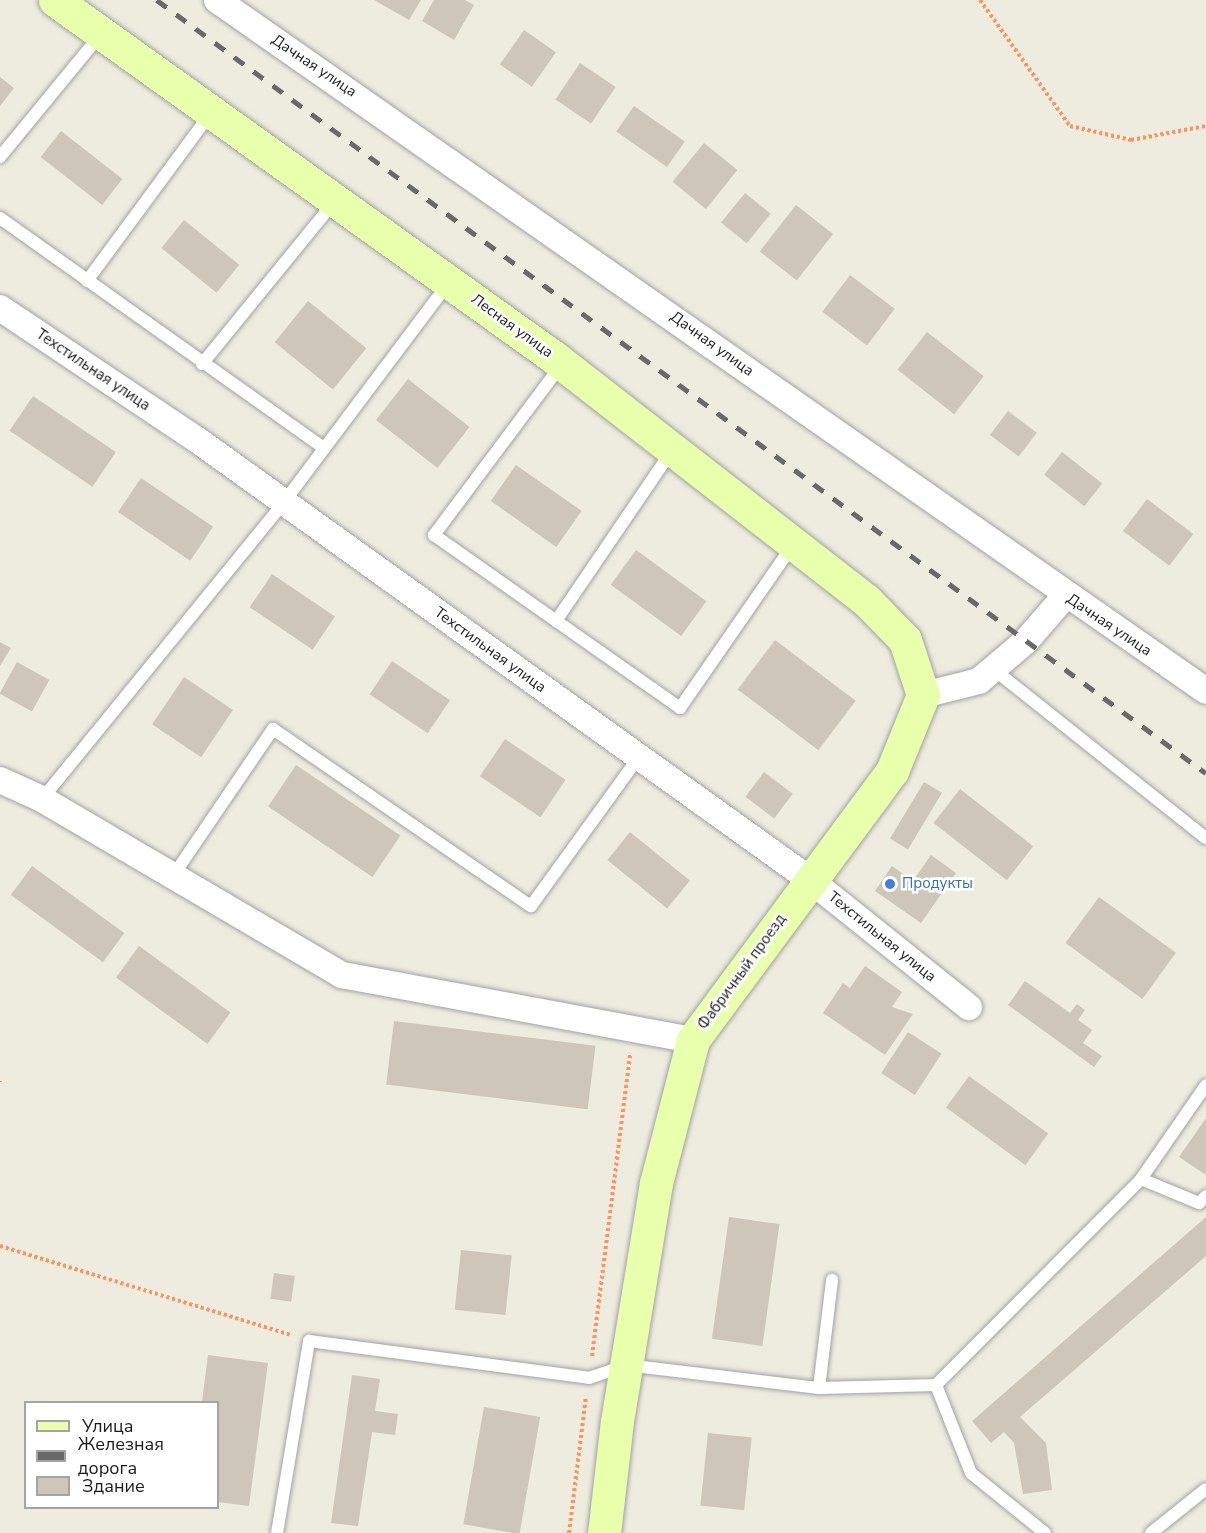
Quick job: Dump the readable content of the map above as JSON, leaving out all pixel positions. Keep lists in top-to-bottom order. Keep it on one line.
{"streets":{"street":["Дачная улица","Лесная улица","Техстильная улица","Фабричный проезд"]},"crossings":[["Лесная улица","Фабричный проезд"],["Техстильная улица","Фабричный проезд"]],"places":["Продукты"],"legend":["Улица","Железная дорога","Здание"]}
